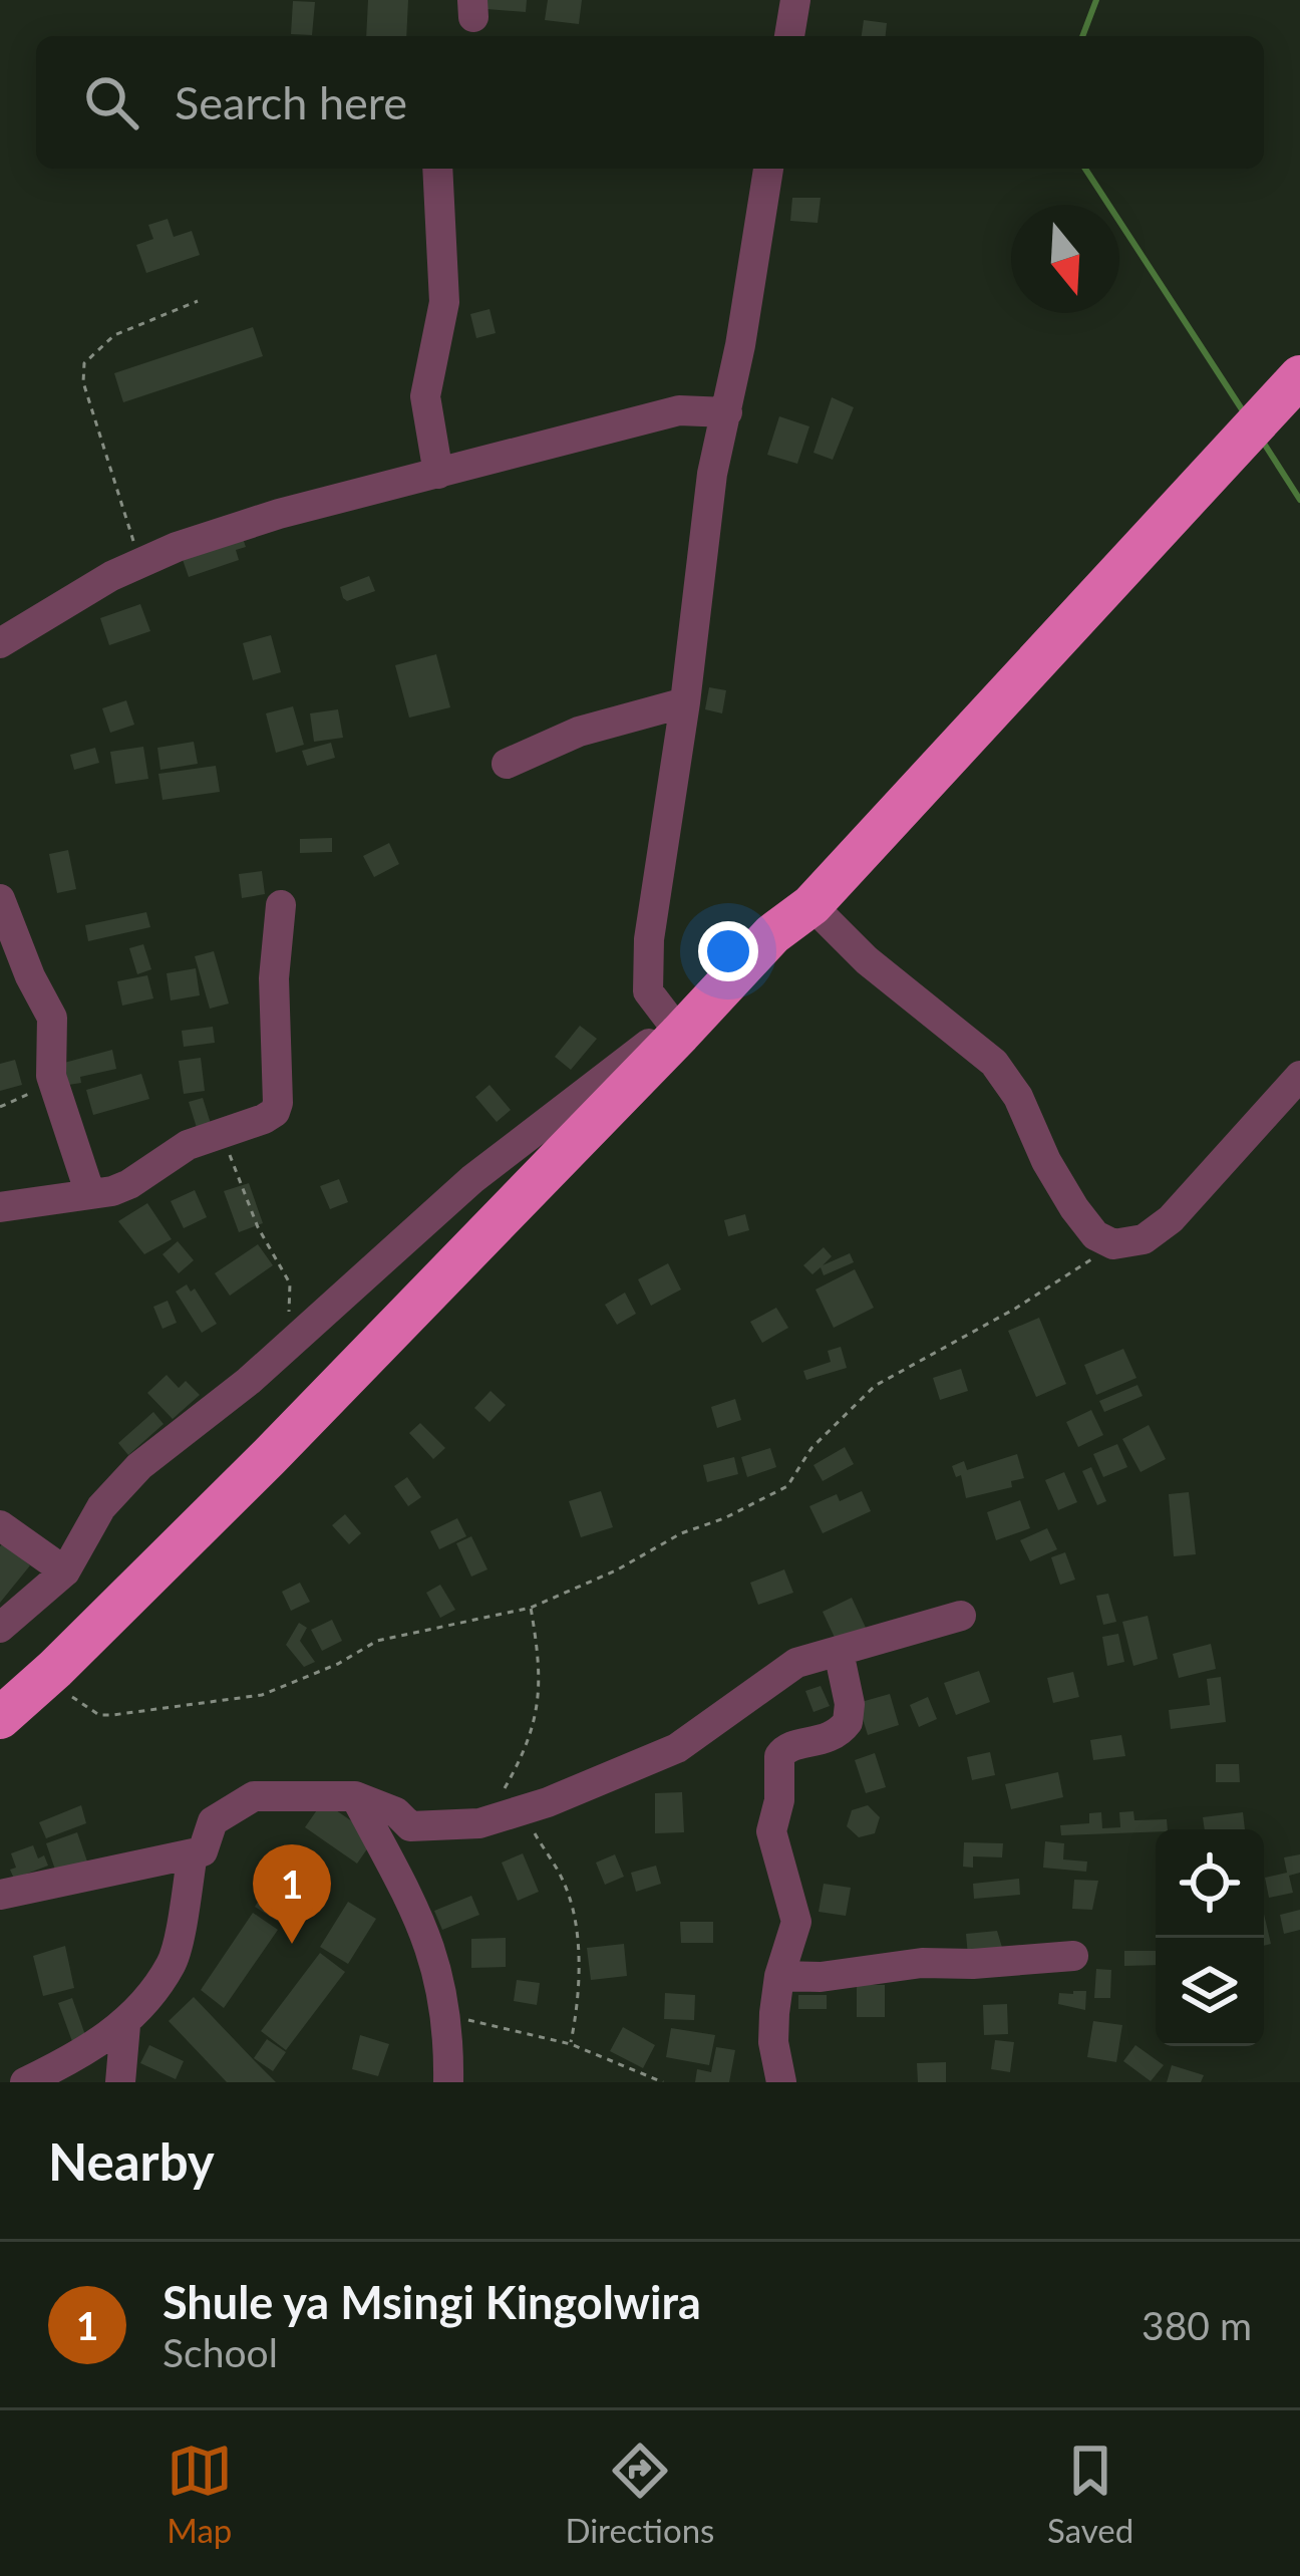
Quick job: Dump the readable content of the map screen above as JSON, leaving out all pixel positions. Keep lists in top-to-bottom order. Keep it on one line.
{"north":"bottom","page":{"search":"Search here","pins":"1","heading":"Nearby","list":[{"mark":"1","name":"Shule ya Msingi Kingolwira","note":"School","value":"380 m"}],"nav":["Map","Directions","Saved"]}}
